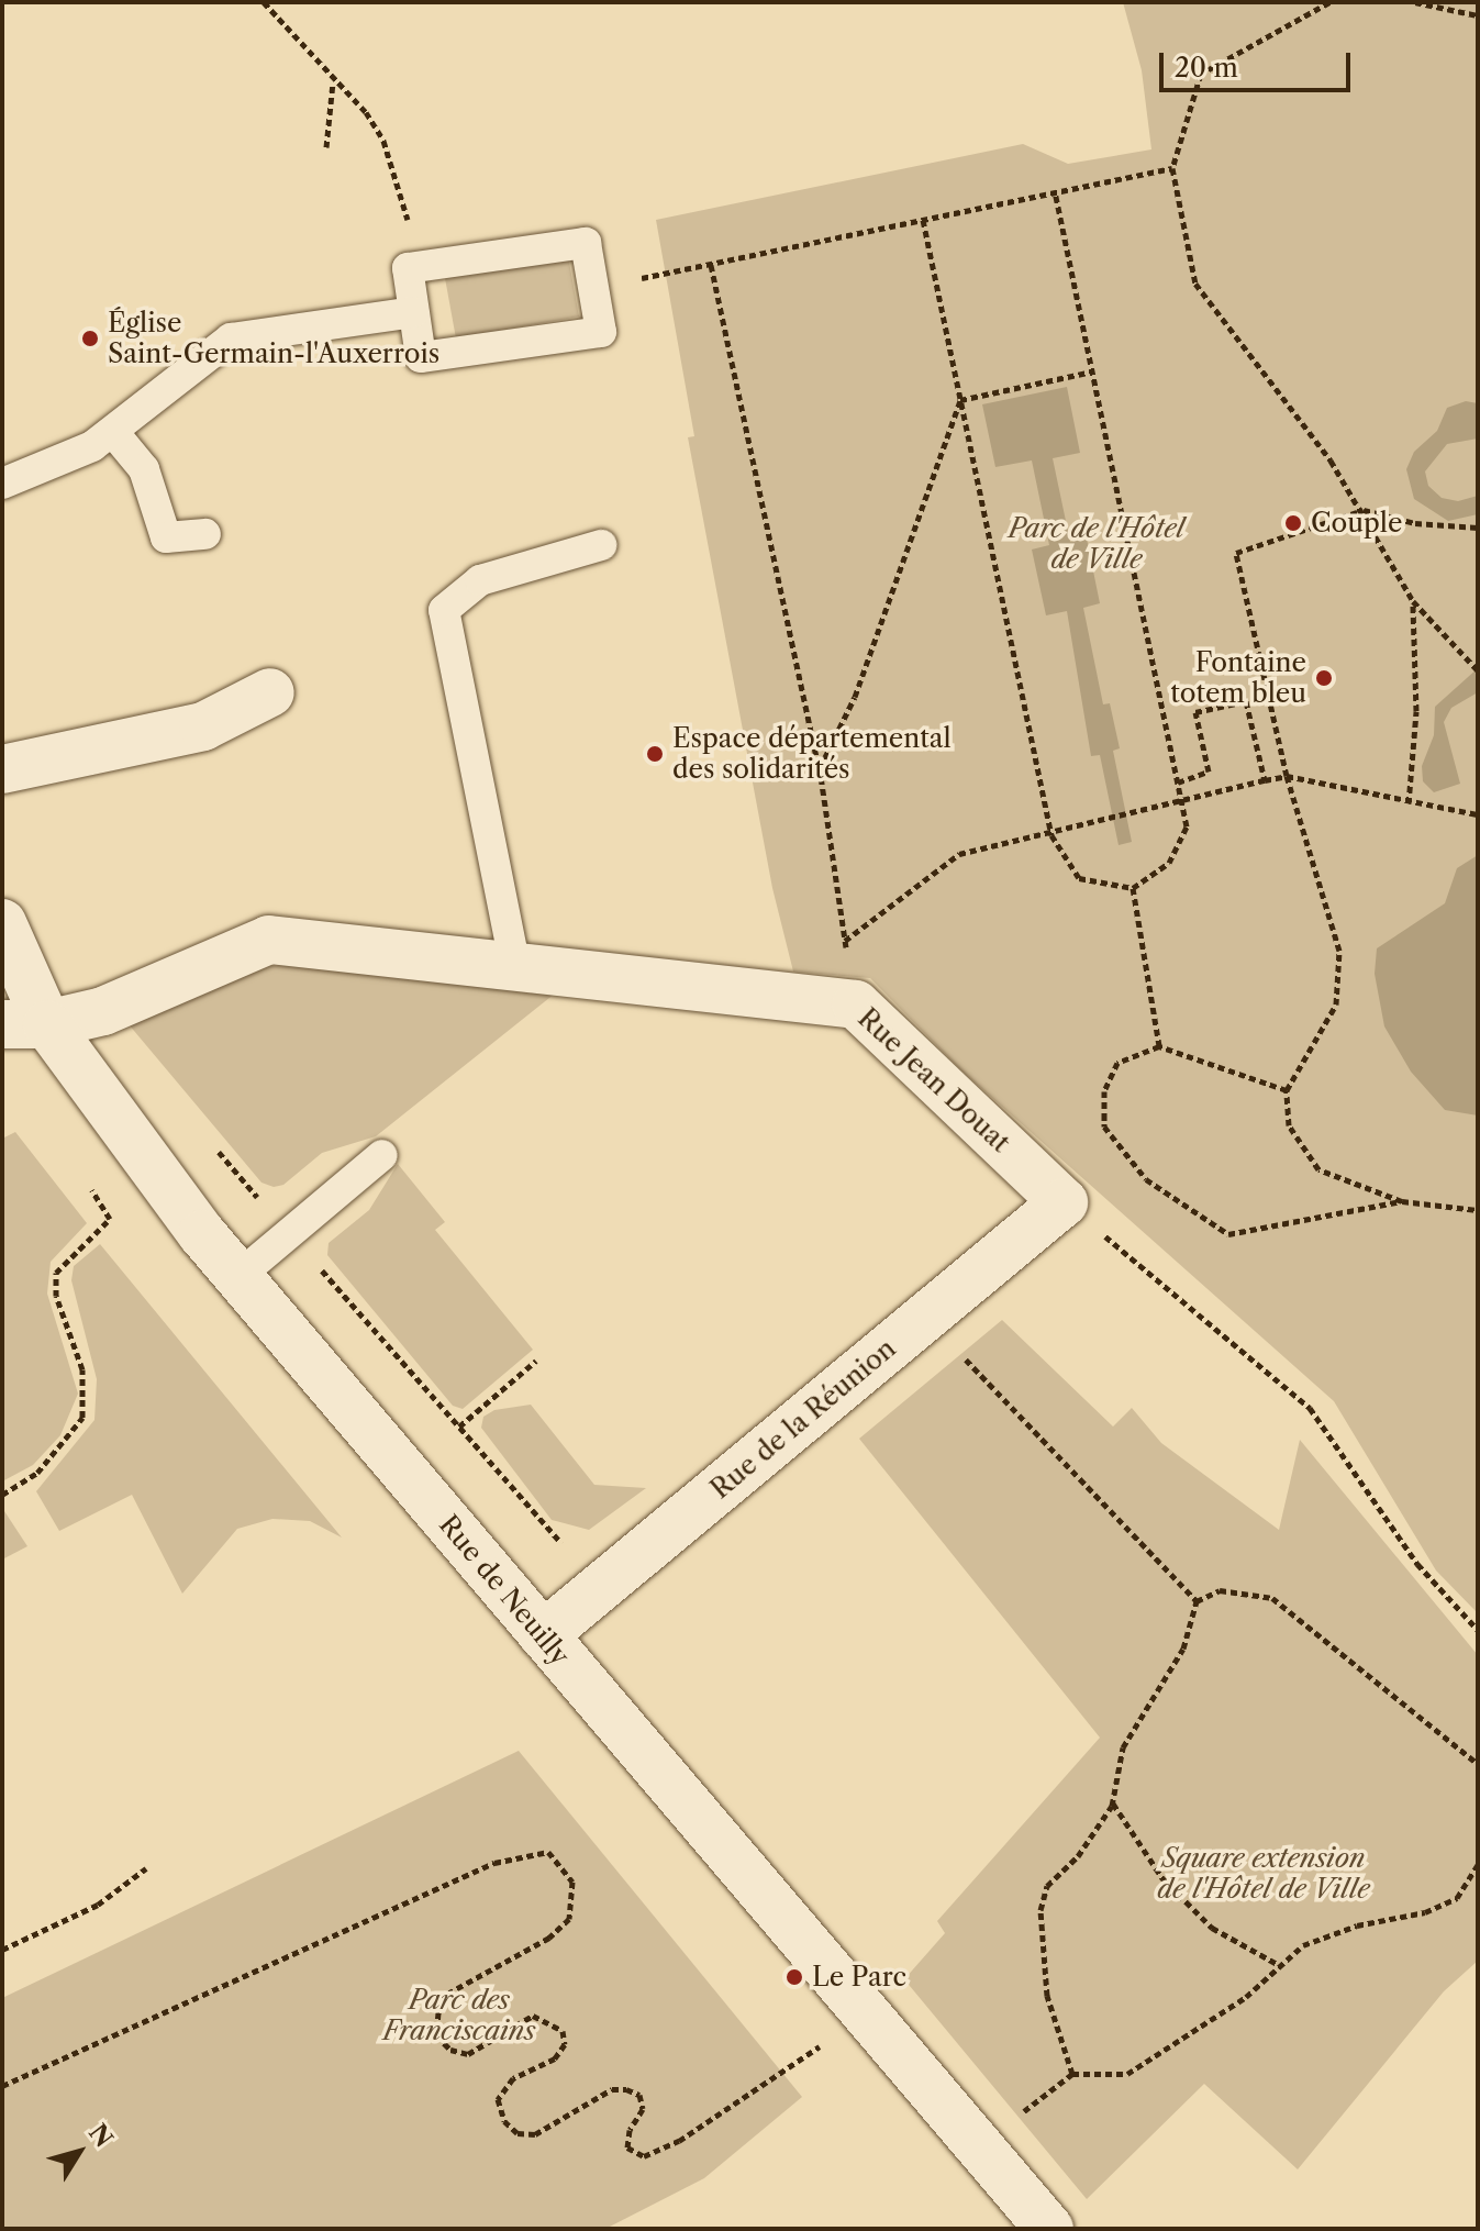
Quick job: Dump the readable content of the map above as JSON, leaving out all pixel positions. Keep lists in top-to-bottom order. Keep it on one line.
{"streets":{"street":["Rue Jean Douat","Rue de la Réunion","Rue de Neuilly"]},"crossings":[["Rue Jean Douat","Rue de la Réunion"],["Rue Jean Douat","Rue de Neuilly"],["Rue de la Réunion","Rue de Neuilly"]],"parks":["Parc de l'Hôtel de Ville","Square extension de l'Hôtel de Ville","Parc des Franciscains"],"places":["Église Saint-Germain-l'Auxerrois","Couple","Fontaine totem bleu","Espace départemental des solidarités","Le Parc"],"scale_bar":"20 m","north":"top right"}
